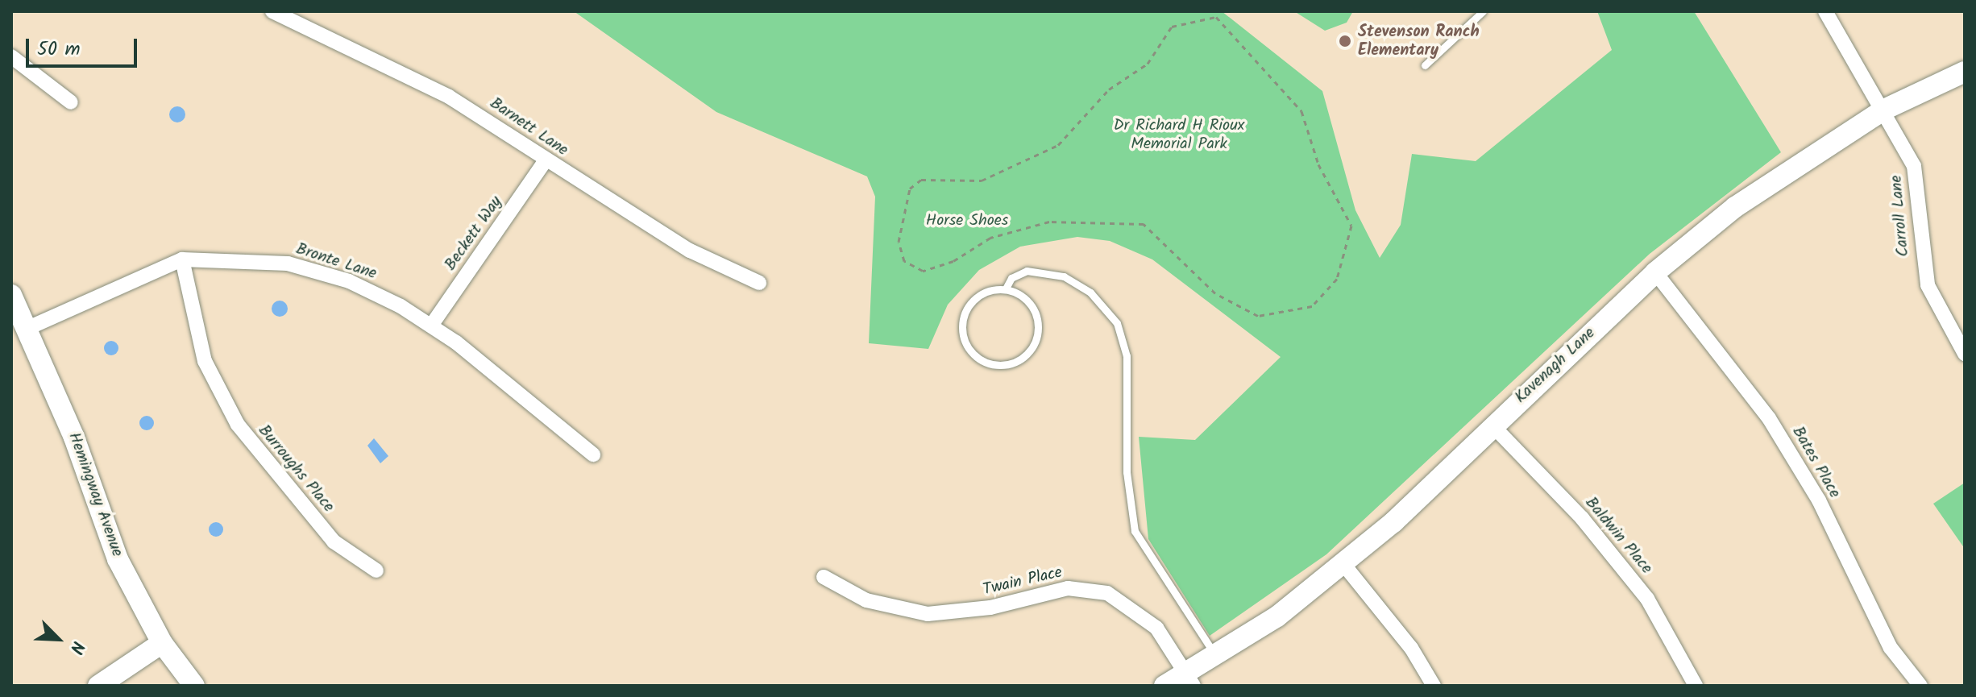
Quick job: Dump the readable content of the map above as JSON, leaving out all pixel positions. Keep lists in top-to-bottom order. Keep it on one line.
{"streets":{"main road":["Kavenagh Lane","Hemingway Avenue"],"street":["Barnett Lane","Carroll Lane","Beckett Way","Bronte Lane","Bates Place","Burroughs Place","Baldwin Place","Twain Place"]},"crossings":[["Barnett Lane","Beckett Way"],["Carroll Lane","Kavenagh Lane"],["Beckett Way","Bronte Lane"],["Bronte Lane","Burroughs Place"],["Bronte Lane","Hemingway Avenue"],["Kavenagh Lane","Bates Place"],["Kavenagh Lane","Baldwin Place"],["Kavenagh Lane","Twain Place"]],"parks":["Dr Richard H Rioux Memorial Park","Horse Shoes"],"places":["Stevenson Ranch Elementary"],"scale_bar":"50 m","north":"bottom right"}
